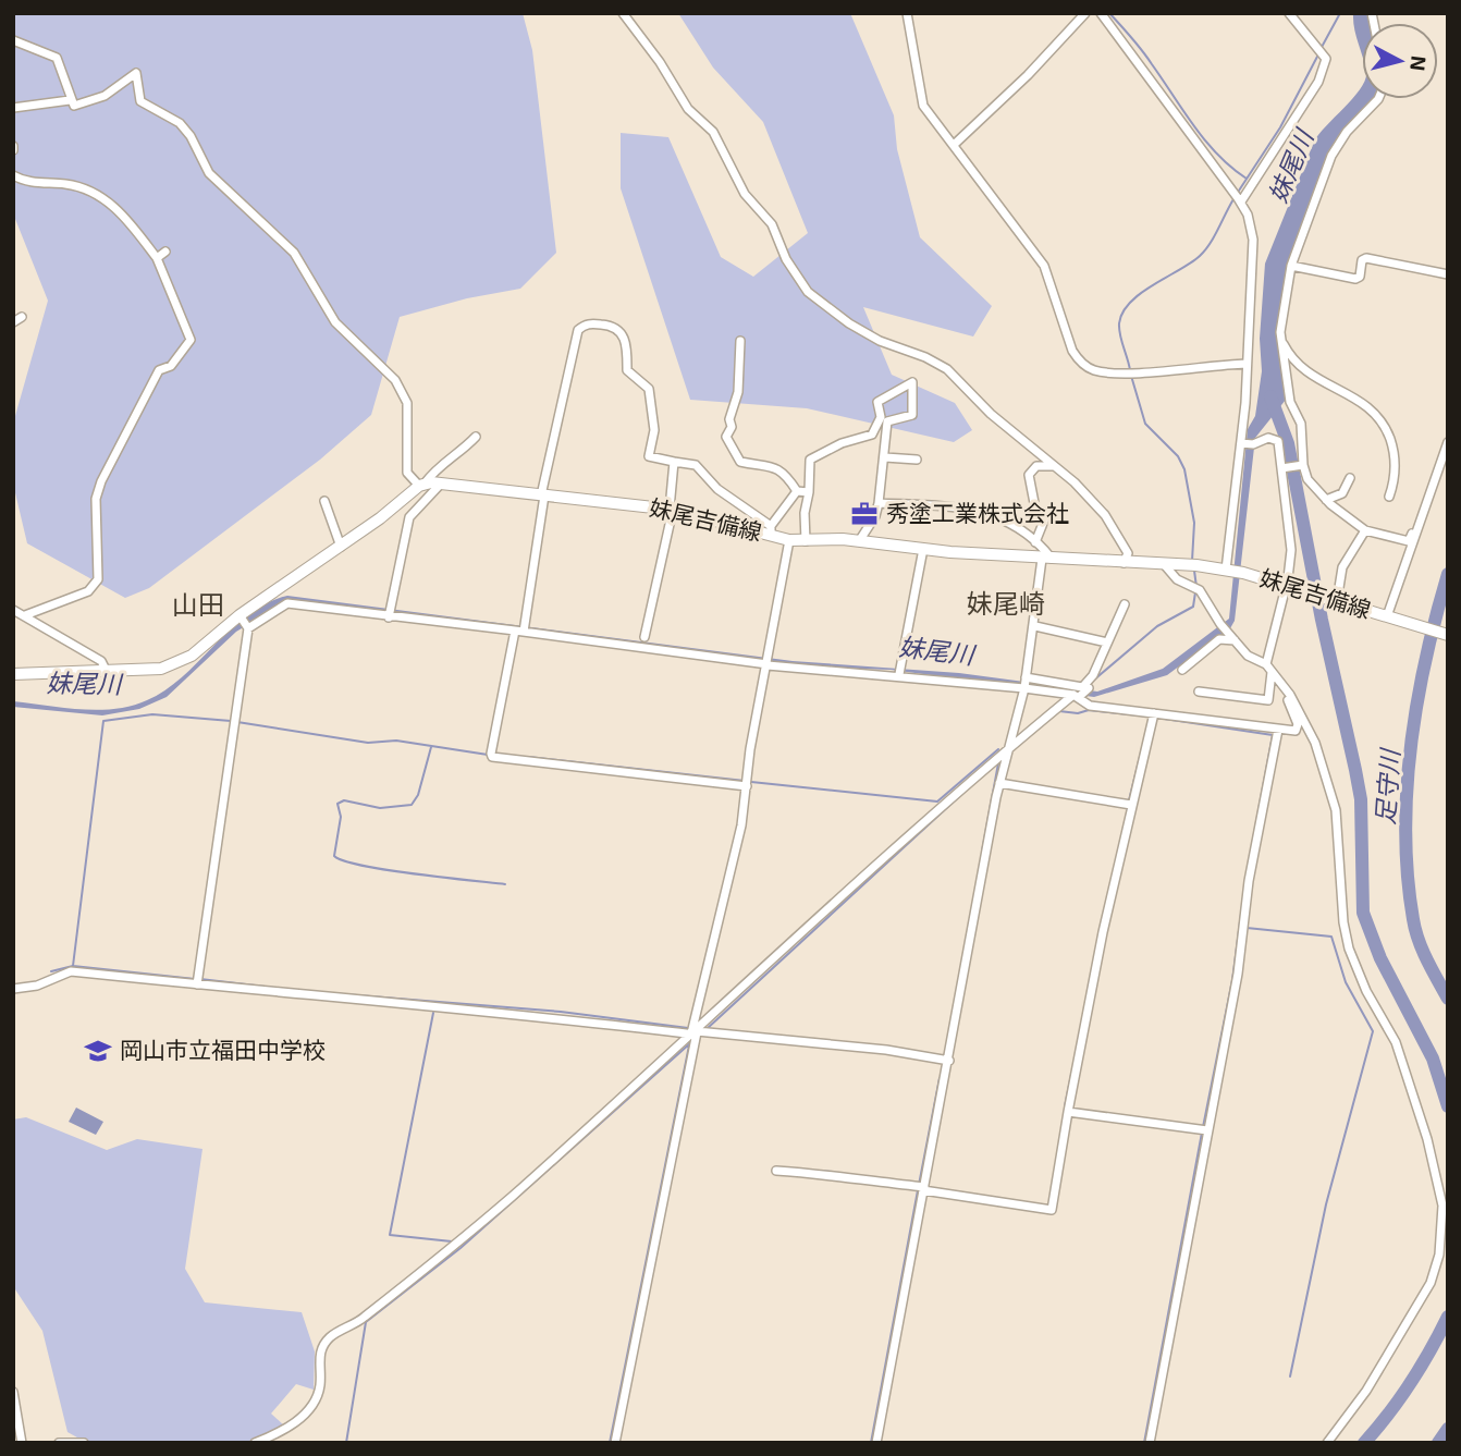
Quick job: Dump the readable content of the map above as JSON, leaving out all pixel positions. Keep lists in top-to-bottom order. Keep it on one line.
{"streets":{"main road":["妹尾吉備線"]},"districts":["妹尾崎","山田"],"water":["妹尾川","足守川"],"places":{"office":["秀塗工業株式会社"],"school or university":["岡山市立福田中学校"]},"north":"right"}
